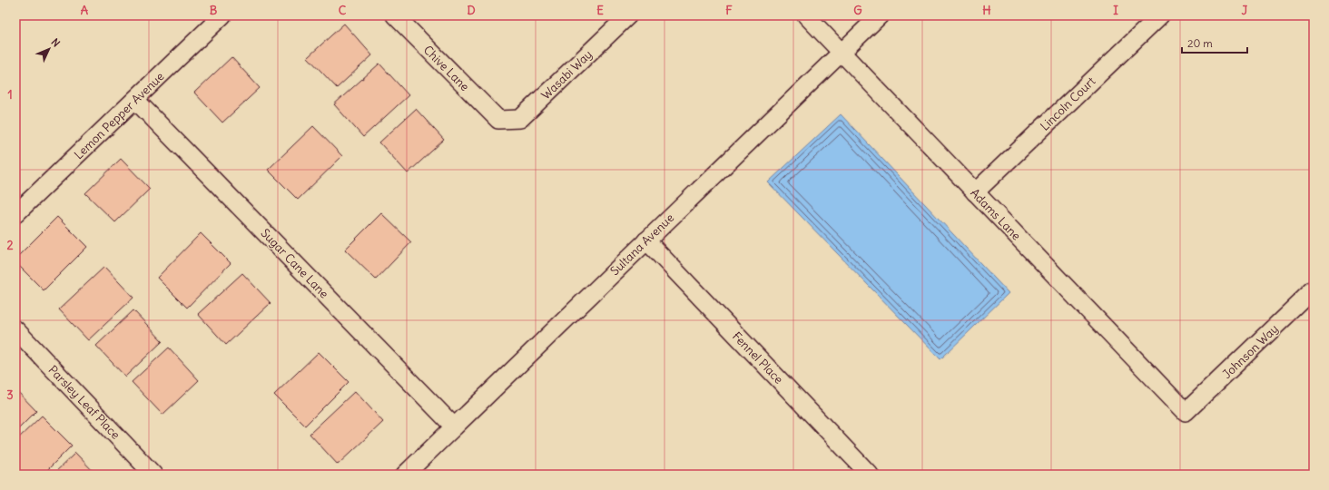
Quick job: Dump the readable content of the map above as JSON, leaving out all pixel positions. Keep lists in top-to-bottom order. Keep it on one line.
{"streets":{"street":["Chive Lane","Wasabi Way","Lincoln Court","Lemon Pepper Avenue","Adams Lane","Sultana Avenue","Sugar Cane Lane","Johnson Way","Fennel Place","Parsley Leaf Place"]},"crossings":[["Chive Lane","Wasabi Way"],["Lincoln Court","Adams Lane"],["Lemon Pepper Avenue","Sugar Cane Lane"],["Adams Lane","Sultana Avenue"],["Adams Lane","Johnson Way"],["Sultana Avenue","Sugar Cane Lane"],["Sultana Avenue","Fennel Place"]],"scale_bar":"20 m","north":"top right","grid":{"columns":["A","B","C","D","E","F","G","H","I","J"],"rows":["1","2","3"]}}
